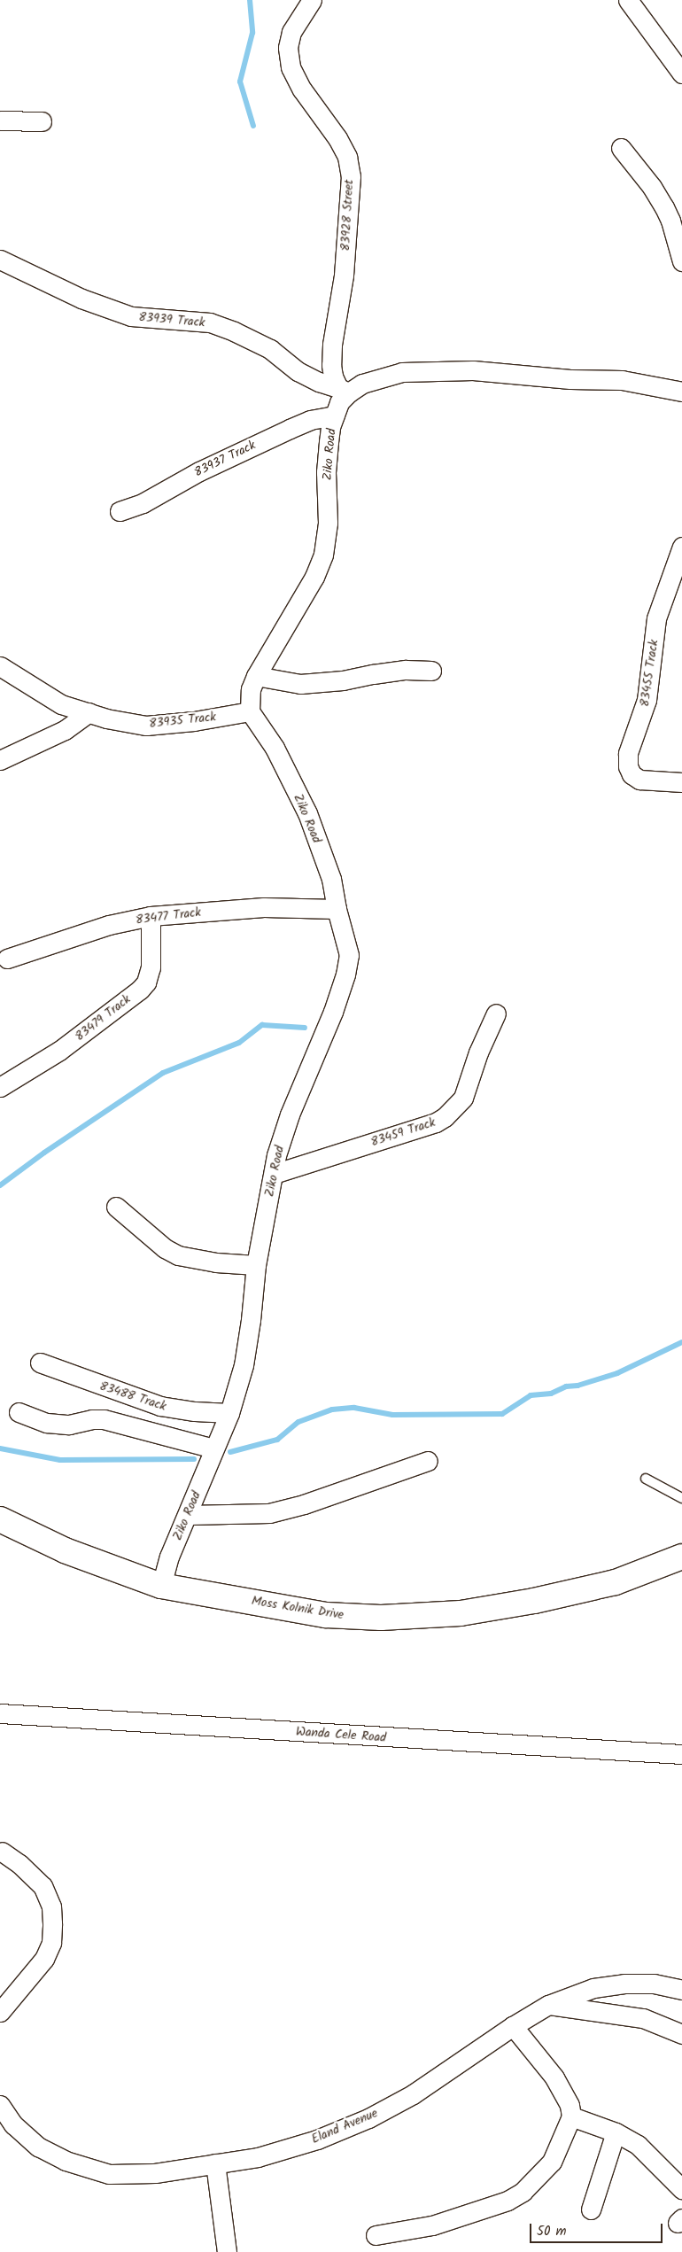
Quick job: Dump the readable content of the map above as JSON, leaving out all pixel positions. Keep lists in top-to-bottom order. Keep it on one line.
{"streets":{"main road":["Moss Kolnik Drive"],"street":["83928 Street","83939 Track","Ziko Road","83937 Track","83455 Track","83935 Track","83477 Track","83479 Track","83459 Track","83488 Track","Wanda Cele Road","Eland Avenue"]},"crossings":[["83928 Street","83939 Track"],["83928 Street","Ziko Road"],["83939 Track","Ziko Road"],["Ziko Road","83937 Track"],["Ziko Road","83935 Track"],["Ziko Road","83477 Track"],["Ziko Road","83459 Track"],["Ziko Road","83488 Track"],["Ziko Road","Moss Kolnik Drive"],["83477 Track","83479 Track"]],"scale_bar":"50 m"}
